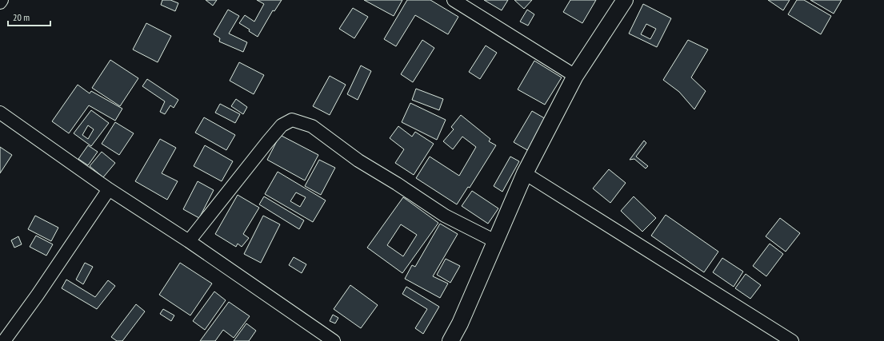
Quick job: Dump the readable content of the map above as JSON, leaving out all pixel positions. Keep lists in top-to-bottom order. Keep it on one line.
{"scale_bar":"20 m"}
